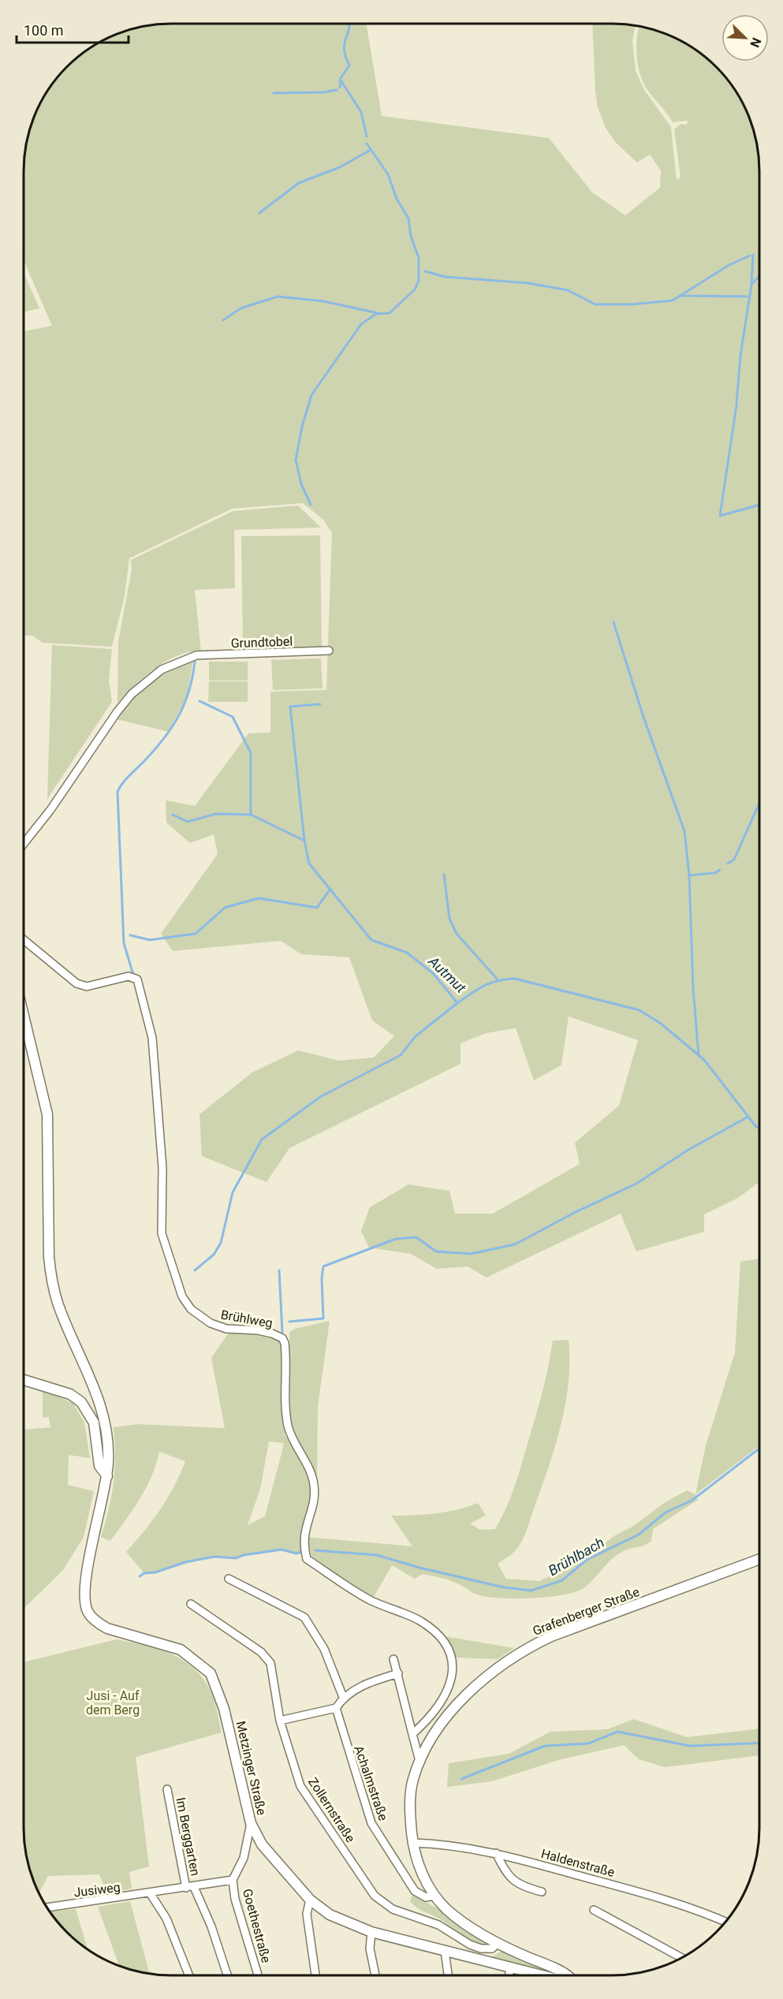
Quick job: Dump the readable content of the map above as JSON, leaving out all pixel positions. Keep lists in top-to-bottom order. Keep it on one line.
{"streets":{"main road":["Grafenberger Straße","Metzinger Straße"],"street":["Grundtobel","Brühlweg","Achalmstraße","Zollernstraße","Im Berggarten","Haldenstraße","Jusiweg","Goethestraße"]},"crossings":[["Grafenberger Straße","Achalmstraße"],["Grafenberger Straße","Zollernstraße"],["Grafenberger Straße","Haldenstraße"],["Metzinger Straße","Goethestraße"],["Im Berggarten","Jusiweg"],["Jusiweg","Goethestraße"]],"water":["Autmut","Brühlbach"],"parks":["Jusi - Auf dem Berg"],"scale_bar":"100 m","north":"bottom right"}
